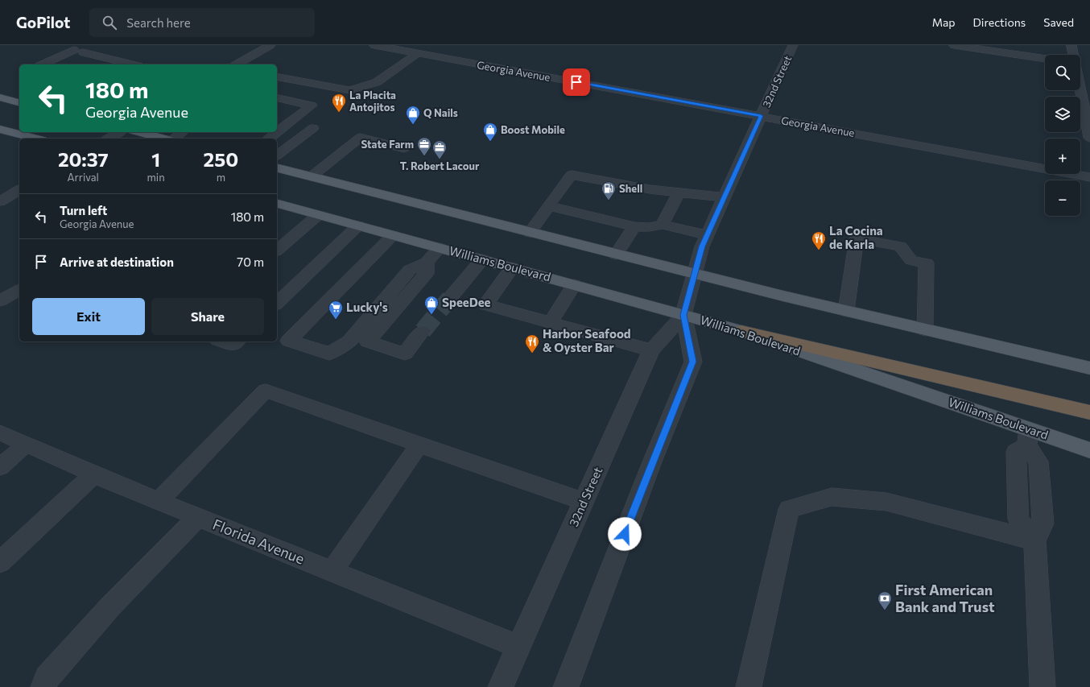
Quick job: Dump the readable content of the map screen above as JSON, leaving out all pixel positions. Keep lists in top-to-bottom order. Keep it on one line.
{"streets":{"main road":["Williams Boulevard"],"street":["Georgia Avenue","32nd Street","Florida Avenue"]},"crossings":[["Georgia Avenue","32nd Street"],["32nd Street","Williams Boulevard"],["32nd Street","Florida Avenue"]],"places":{"restaurant":["La Placita Antojitos","La Cocina de Karla","Harbor Seafood & Oyster Bar"],"shop":["Q Nails","Boost Mobile","SpeeDee"],"office":["State Farm","T. Robert Lacour"],"fuel station":["Shell"],"supermarket":["Lucky's"],"bank":["First American Bank and Trust"]},"page":{"header":"GoPilot","search":"Search here","nav":["Map","Directions","Saved"],"map_buttons":["+","−"],"turn":["180 m","Georgia Avenue"],"eta":["20:37","Arrival","1","min","250","m"],"list":[{"name":"Turn left","note":"Georgia Avenue","value":"180 m"},{"name":"Arrive at destination","value":"70 m"}],"buttons":["Exit","Share"]}}
